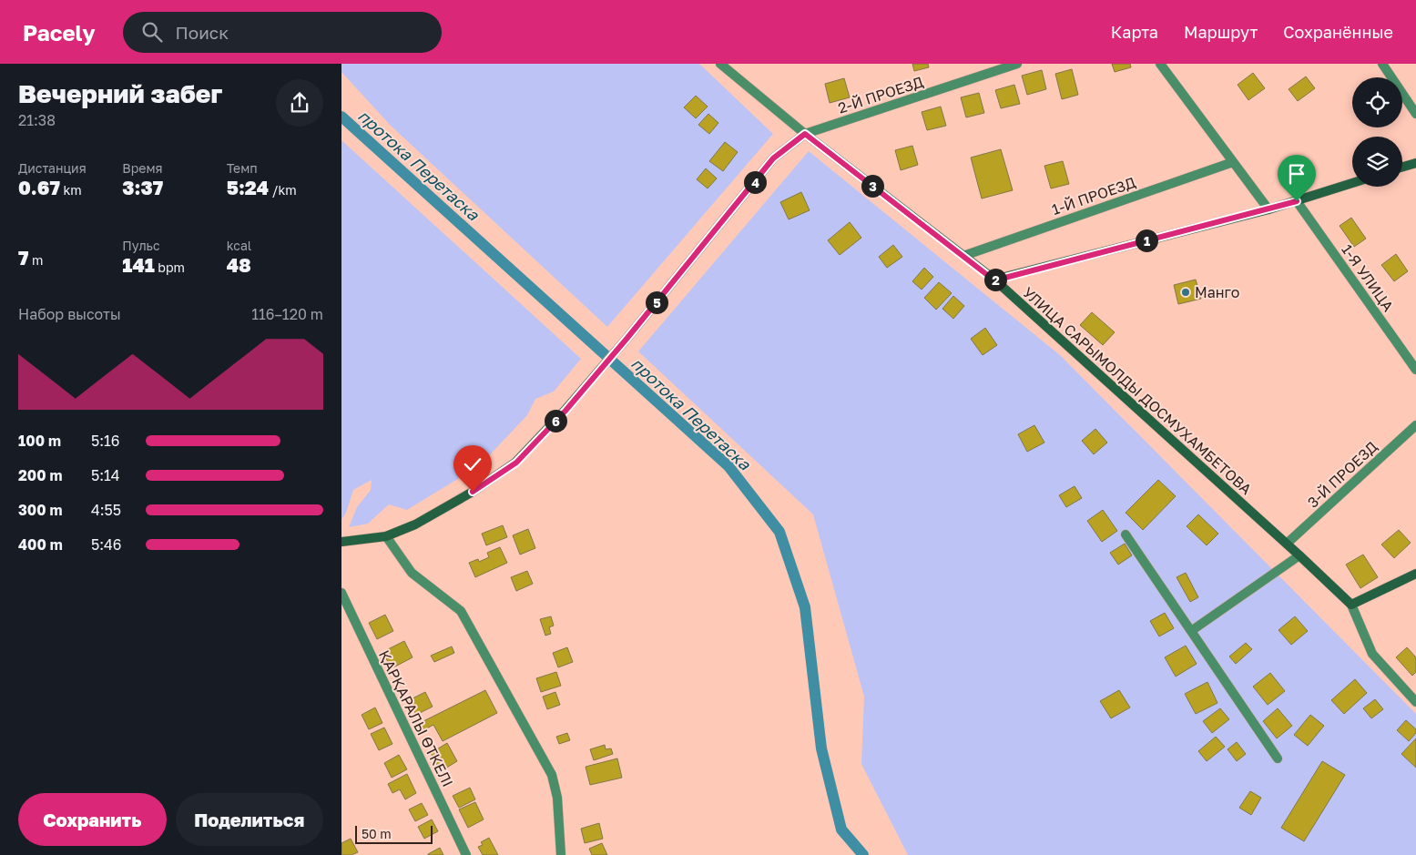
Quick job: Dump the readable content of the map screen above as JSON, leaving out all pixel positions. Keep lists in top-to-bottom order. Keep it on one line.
{"streets":{"main road":["УЛИЦА САРЫМОЛДЫ ДОСМУХАМБЕТОВА"],"street":["2-Й ПРОЕЗД","1-Й ПРОЕЗД","1-Я УЛИЦА","3-Й ПРОЕЗД","ҚАРҚАРАЛЫ ӨТКЕЛІ"]},"crossings":[["2-Й ПРОЕЗД","УЛИЦА САРЫМОЛДЫ ДОСМУХАМБЕТОВА"],["1-Й ПРОЕЗД","УЛИЦА САРЫМОЛДЫ ДОСМУХАМБЕТОВА"],["УЛИЦА САРЫМОЛДЫ ДОСМУХАМБЕТОВА","3-Й ПРОЕЗД"]],"water":["протока Перетаска"],"places":["Манго"],"scale_bar":"50 m","page":{"header":"Pacely","search":"Поиск","nav":["Карта","Маршрут","Сохранённые"],"heading":["Вечерний забег","21:38"],"stats":[["Дистанция","0.67 km"],["Время","3:37"],["Темп","5:24 /km"],["7 m"],["Пульс","141 bpm"],["kcal","48"]],"pins":["4","3","1","2","5","6"],"chart":["Набор высоты","116–120 m"],"list":[{"name":"100 m","note":"5:16"},{"name":"200 m","note":"5:14"},{"name":"300 m","note":"4:55"},{"name":"400 m","note":"5:46"}],"buttons":["Сохранить","Поделиться"],"scale":"50 m"}}
